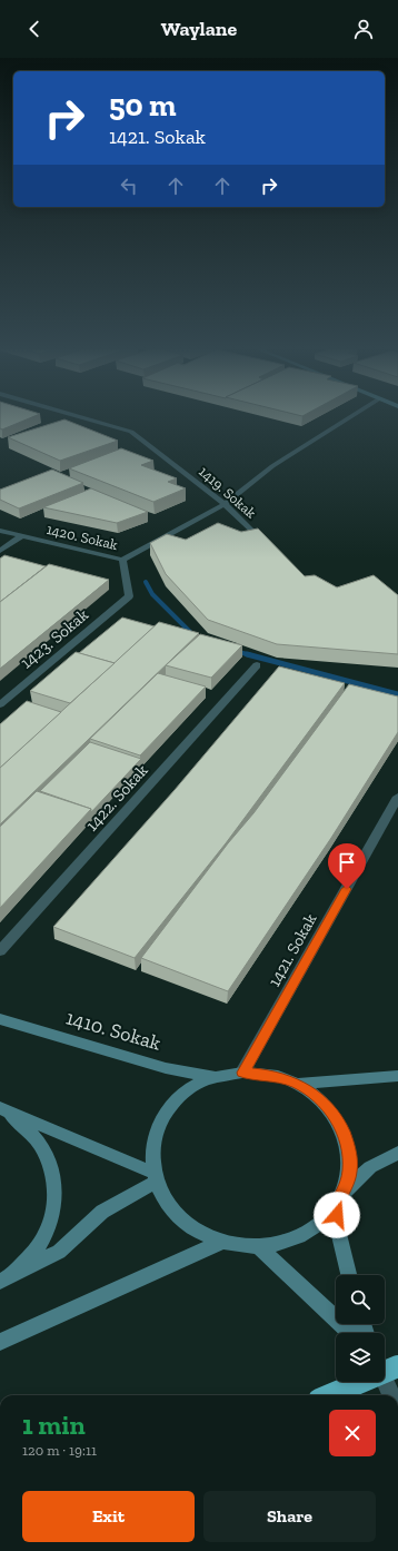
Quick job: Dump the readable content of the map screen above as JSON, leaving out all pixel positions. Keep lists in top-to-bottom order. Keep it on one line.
{"streets":{"street":["1419. Sokak","1420. Sokak","1423. Sokak","1422. Sokak","1421. Sokak","1410. Sokak"]},"crossings":[["1420. Sokak","1423. Sokak"]],"page":{"header":"Waylane","turn":["50 m","1421. Sokak"],"heading":["1 min","120 m · 19:11"],"buttons":["Exit","Share"]}}
